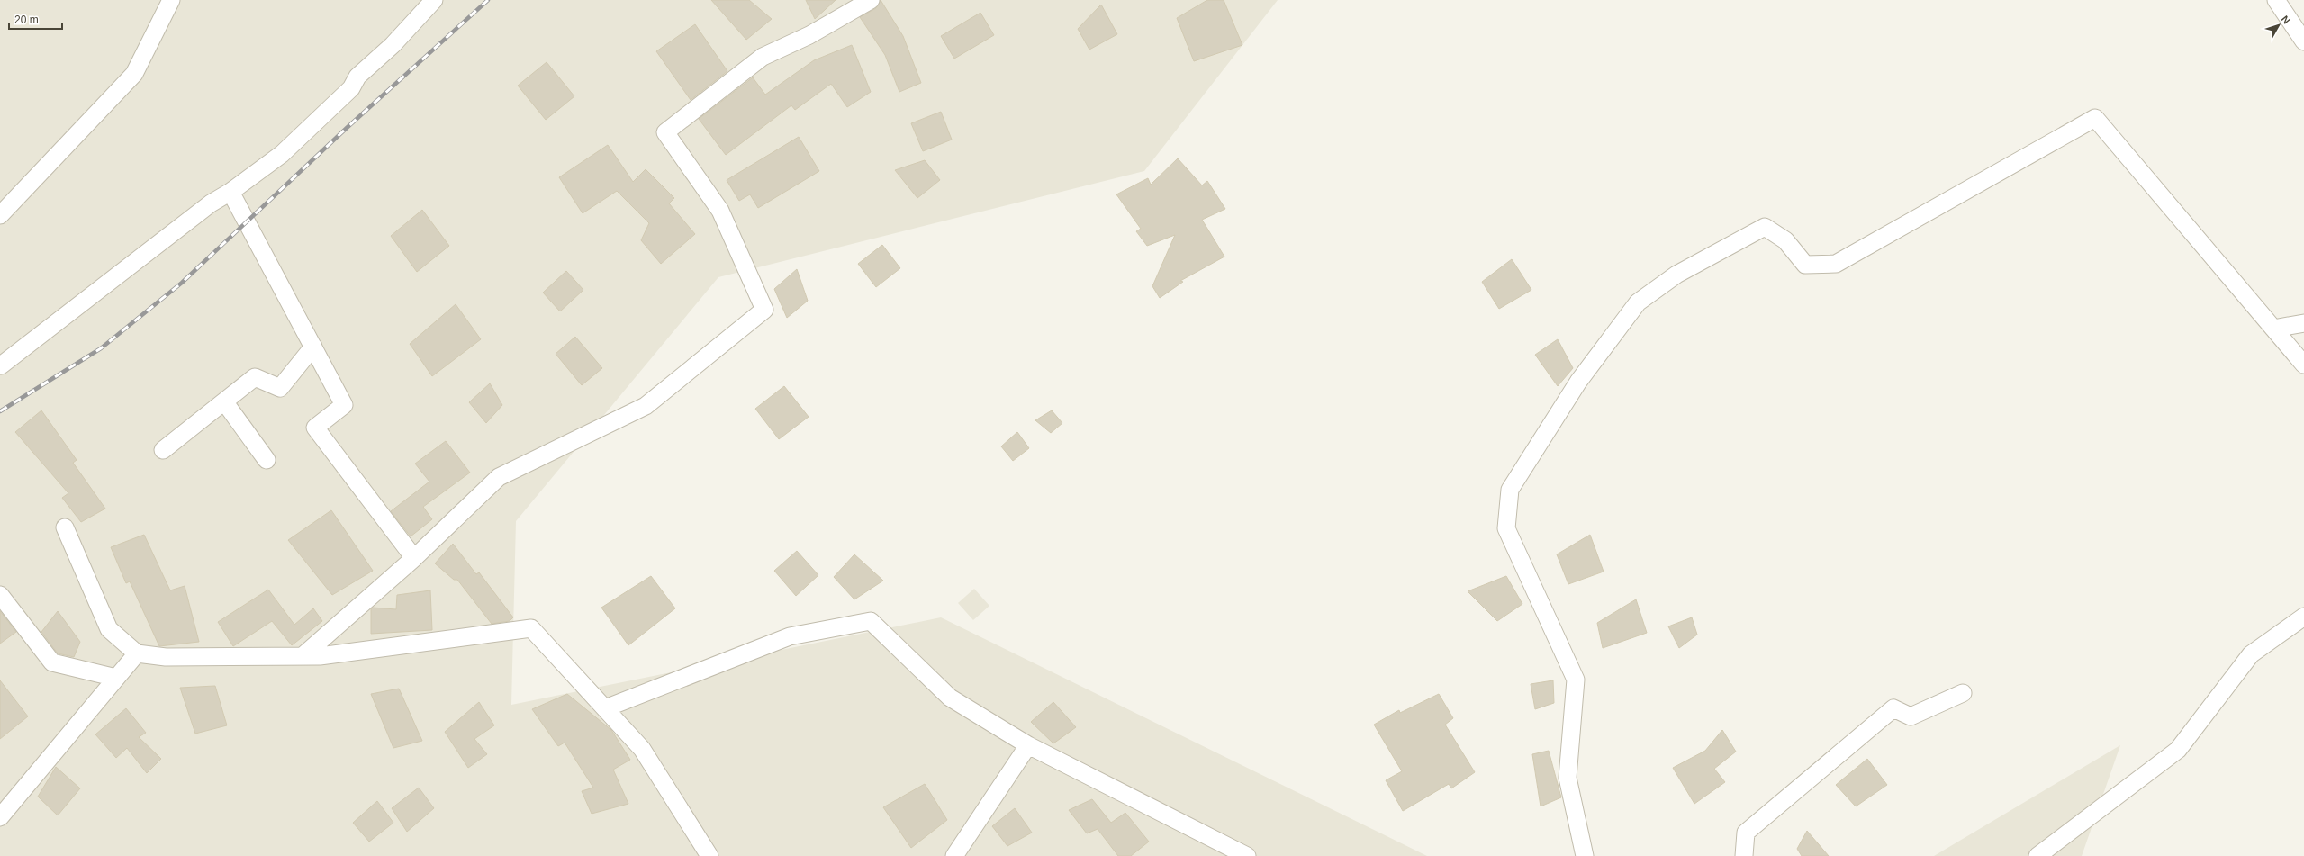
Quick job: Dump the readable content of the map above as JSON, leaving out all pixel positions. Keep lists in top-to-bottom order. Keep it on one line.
{"scale_bar":"20 m","north":"top right"}
